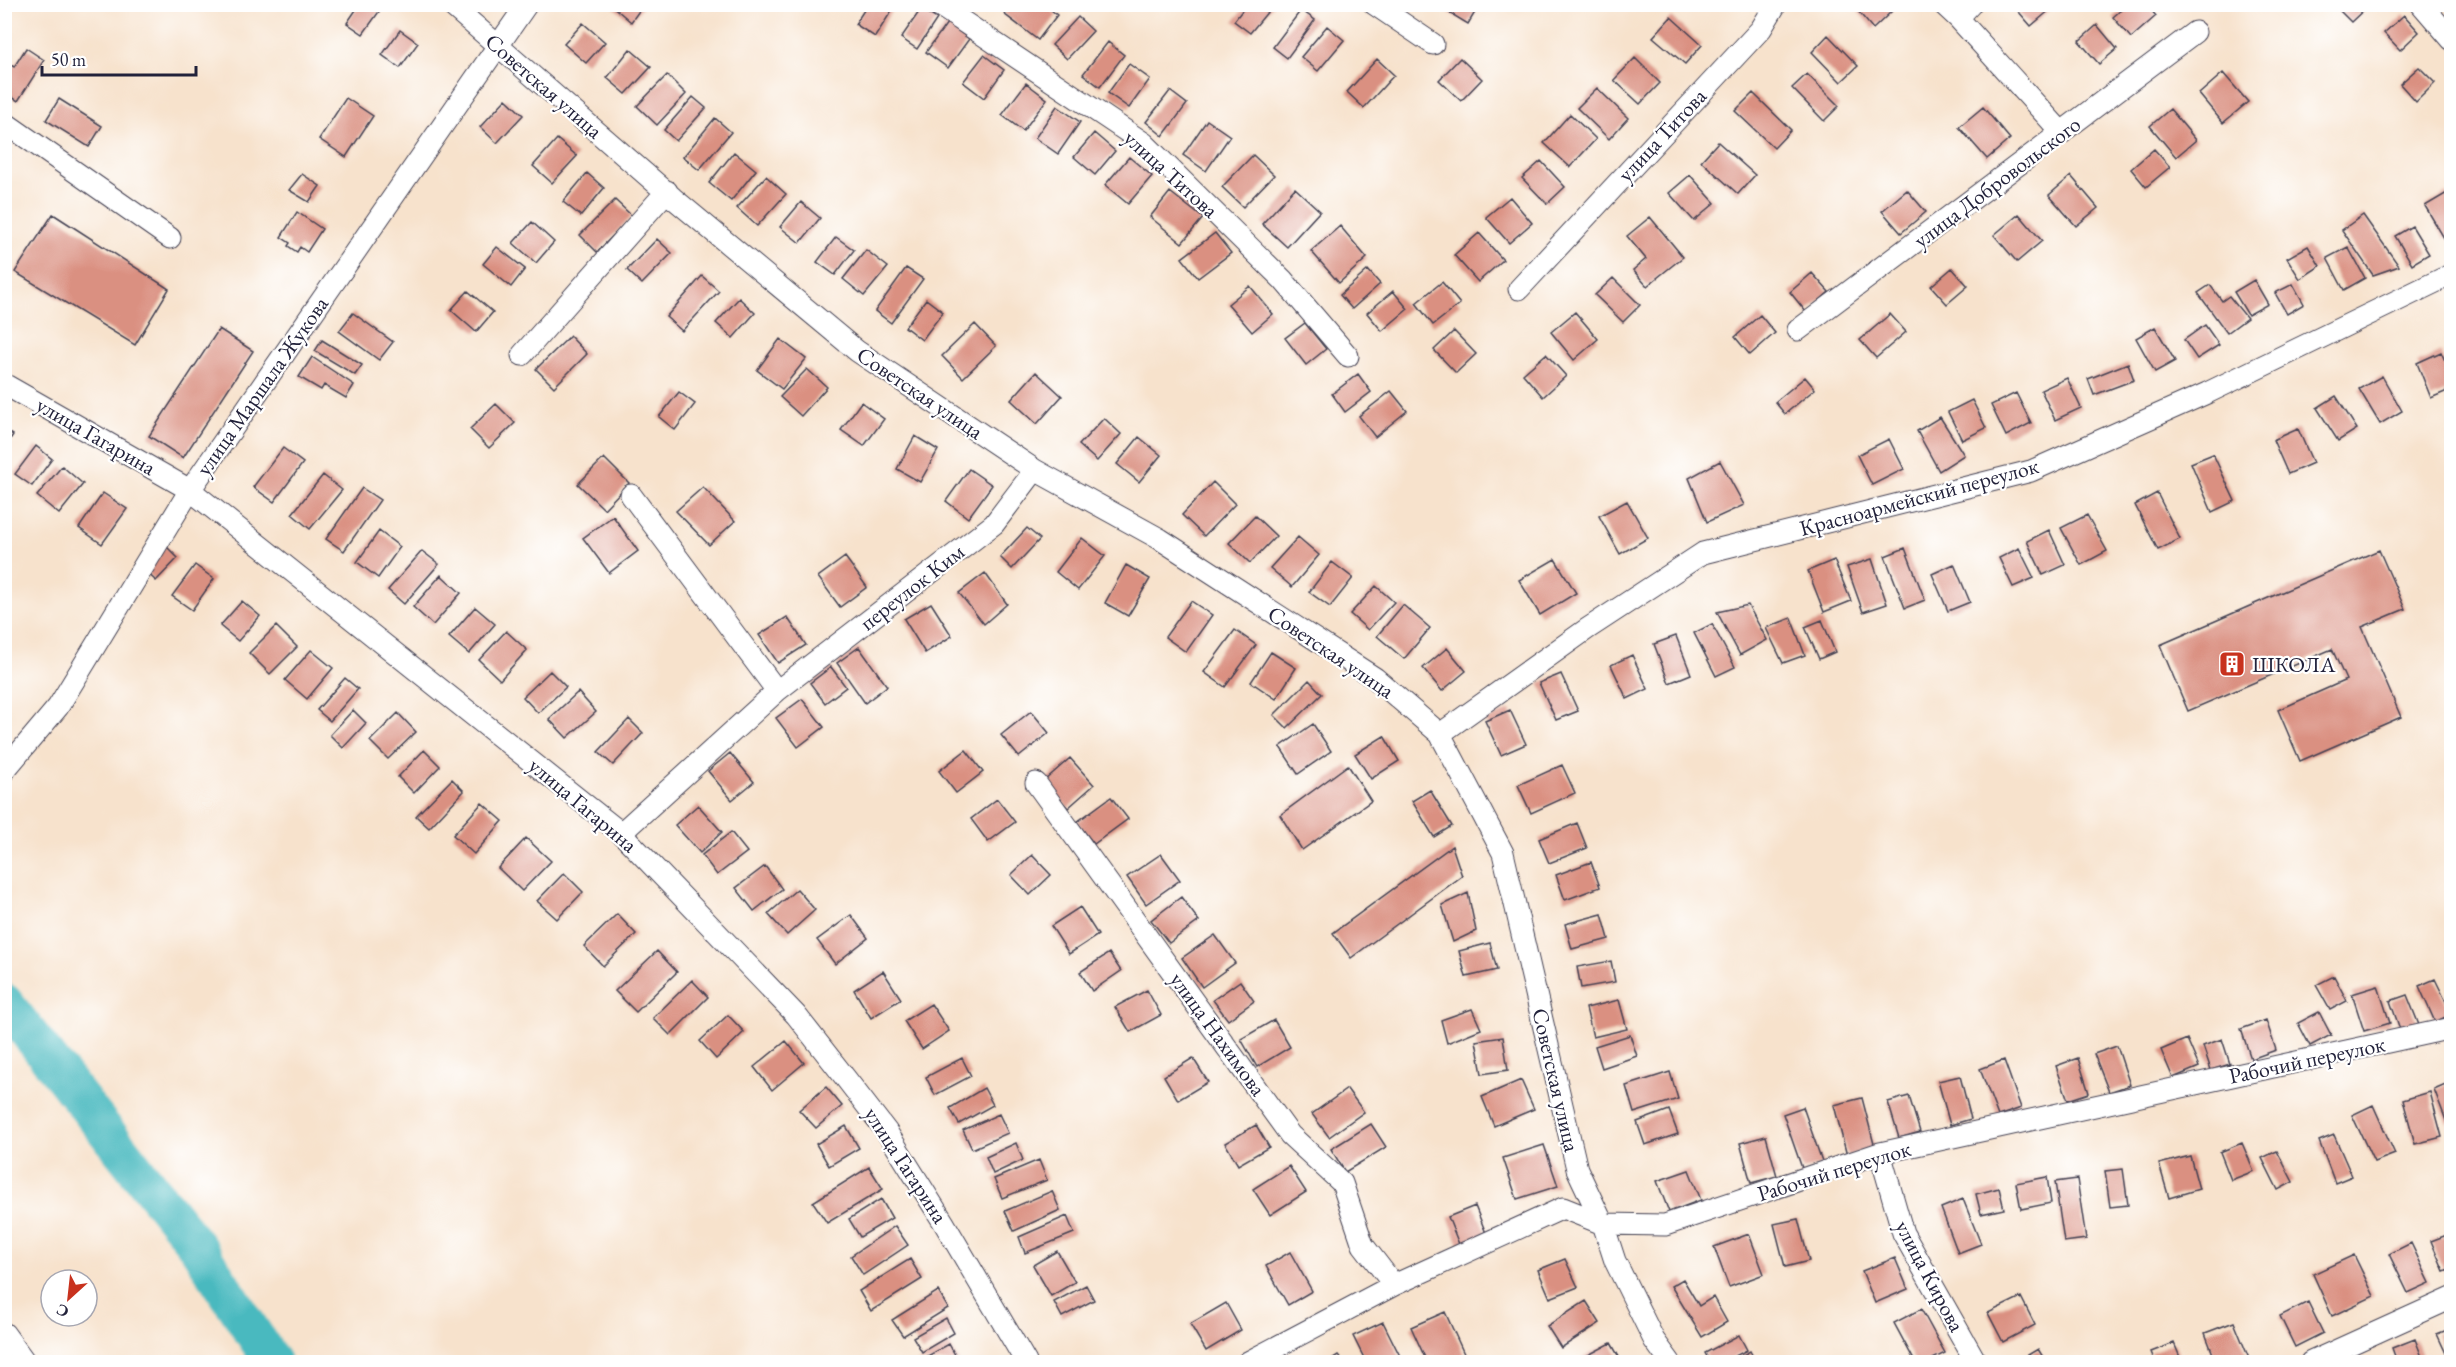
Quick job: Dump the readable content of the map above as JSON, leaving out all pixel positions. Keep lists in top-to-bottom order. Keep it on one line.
{"streets":{"street":["Советская улица","улица Титова","улица Добровольского","улица Маршала Жукова","улица Гагарина","Красноармейский переулок","переулок Ким","улица Нахимова","Рабочий переулок","улица Кирова"]},"crossings":[["Советская улица","улица Маршала Жукова"],["Советская улица","Красноармейский переулок"],["Советская улица","переулок Ким"],["Советская улица","Рабочий переулок"],["улица Маршала Жукова","улица Гагарина"],["улица Гагарина","переулок Ким"],["улица Нахимова","Рабочий переулок"],["Рабочий переулок","улица Кирова"]],"places":{"building":["ШКОЛА"]},"scale_bar":"50 m","north":"bottom left"}
